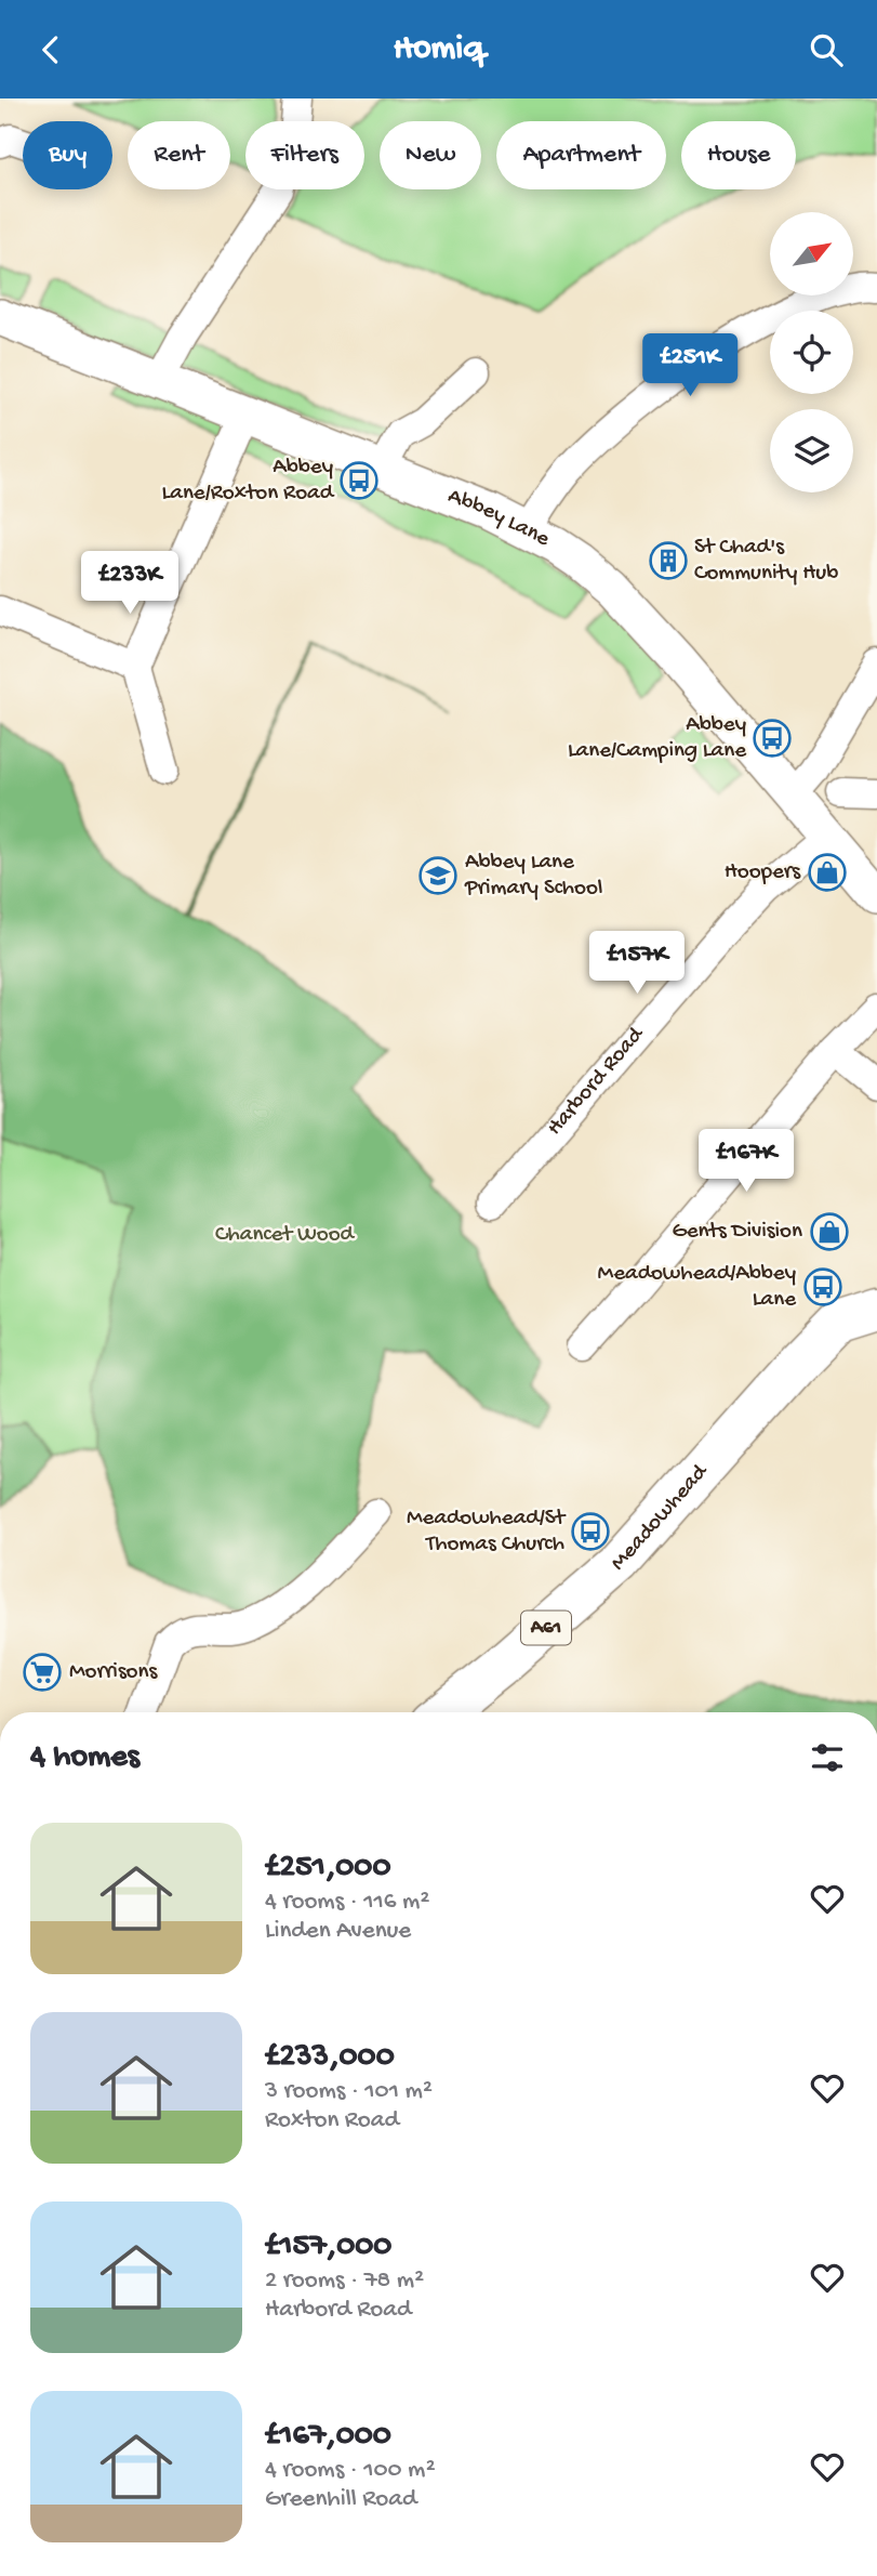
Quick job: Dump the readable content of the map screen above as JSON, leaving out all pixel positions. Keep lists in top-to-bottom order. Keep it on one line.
{"streets":{"highway":["Meadowhead","A61"],"main road":["Abbey Lane"],"street":["Harbord Road"]},"crossings":[["Abbey Lane","Harbord Road"],["Meadowhead","A61"]],"parks":["Chancet Wood"],"places":{"bus stop":["Abbey Lane/Roxton Road","Abbey Lane/Camping Lane","Meadowhead/Abbey Lane","Meadowhead/St Thomas Church"],"building":["St Chad's Community Hub"],"shop":["Hoopers","Gents Division"],"school or university":["Abbey Lane Primary School"],"supermarket":["Morrisons"]},"north":"top right","page":{"header":"Homiq","chip":["Buy","Rent","Filters","New","Apartment","House"],"price":["£251K","£233K","£157K","£167K"],"heading":"4 homes","list":[{"name":"£251,000","note":"4 rooms · 116 m² · Linden Avenue"},{"name":"£233,000","note":"3 rooms · 101 m² · Roxton Road"},{"name":"£157,000","note":"2 rooms · 78 m² · Harbord Road"},{"name":"£167,000","note":"4 rooms · 100 m² · Greenhill Road"}]}}
